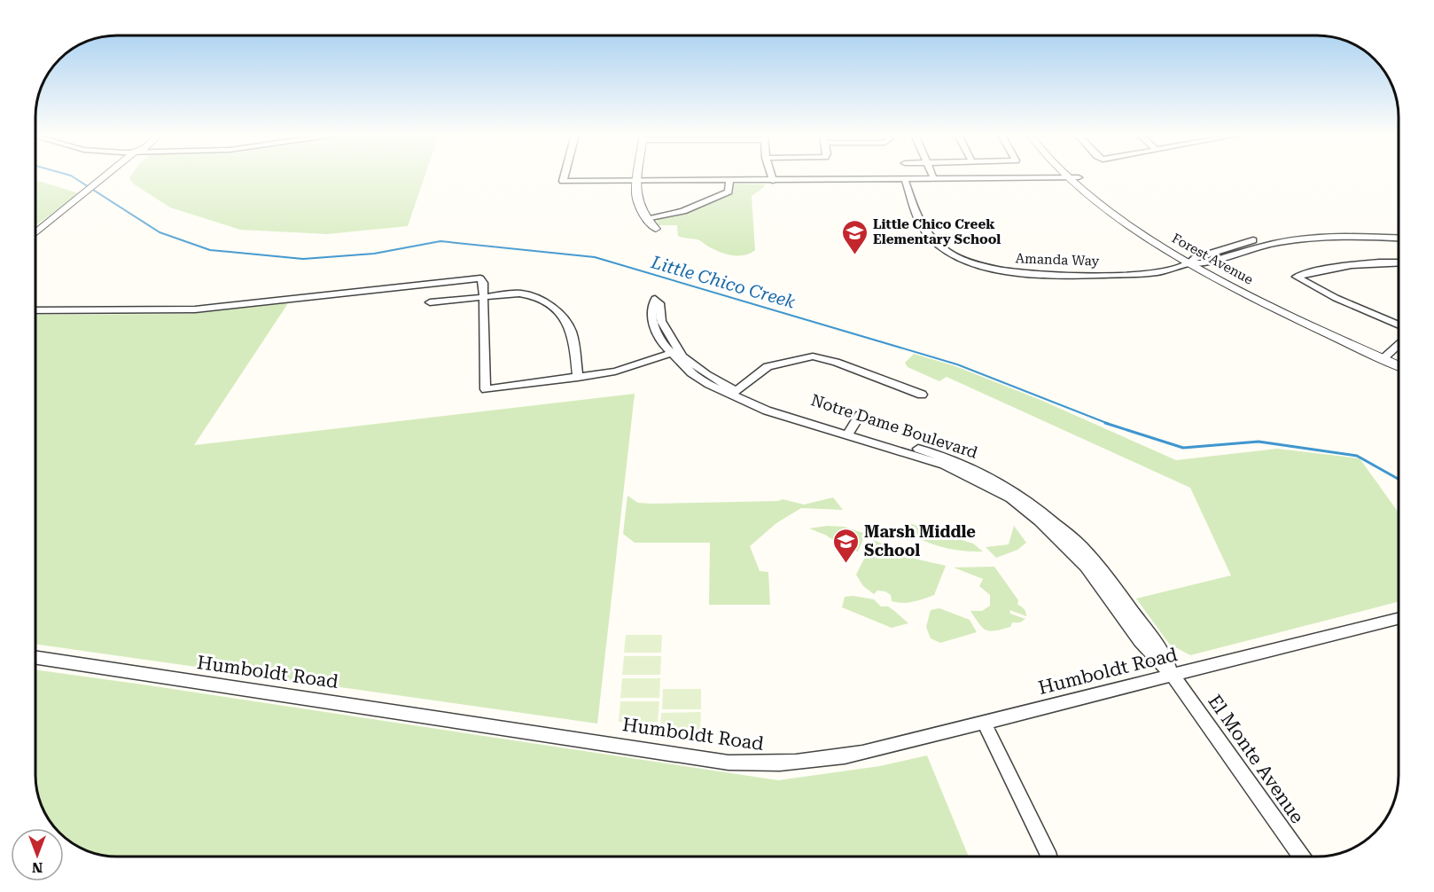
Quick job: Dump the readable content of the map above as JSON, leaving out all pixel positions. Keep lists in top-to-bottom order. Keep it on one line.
{"streets":{"street":["Forest Avenue","Amanda Way","Notre Dame Boulevard","Humboldt Road","El Monte Avenue"]},"crossings":[["Forest Avenue","Amanda Way"],["Notre Dame Boulevard","Humboldt Road"],["Notre Dame Boulevard","El Monte Avenue"],["Humboldt Road","El Monte Avenue"]],"water":["Little Chico Creek"],"places":{"school or university":["Little Chico Creek Elementary School","Marsh Middle School"]},"north":"bottom"}
